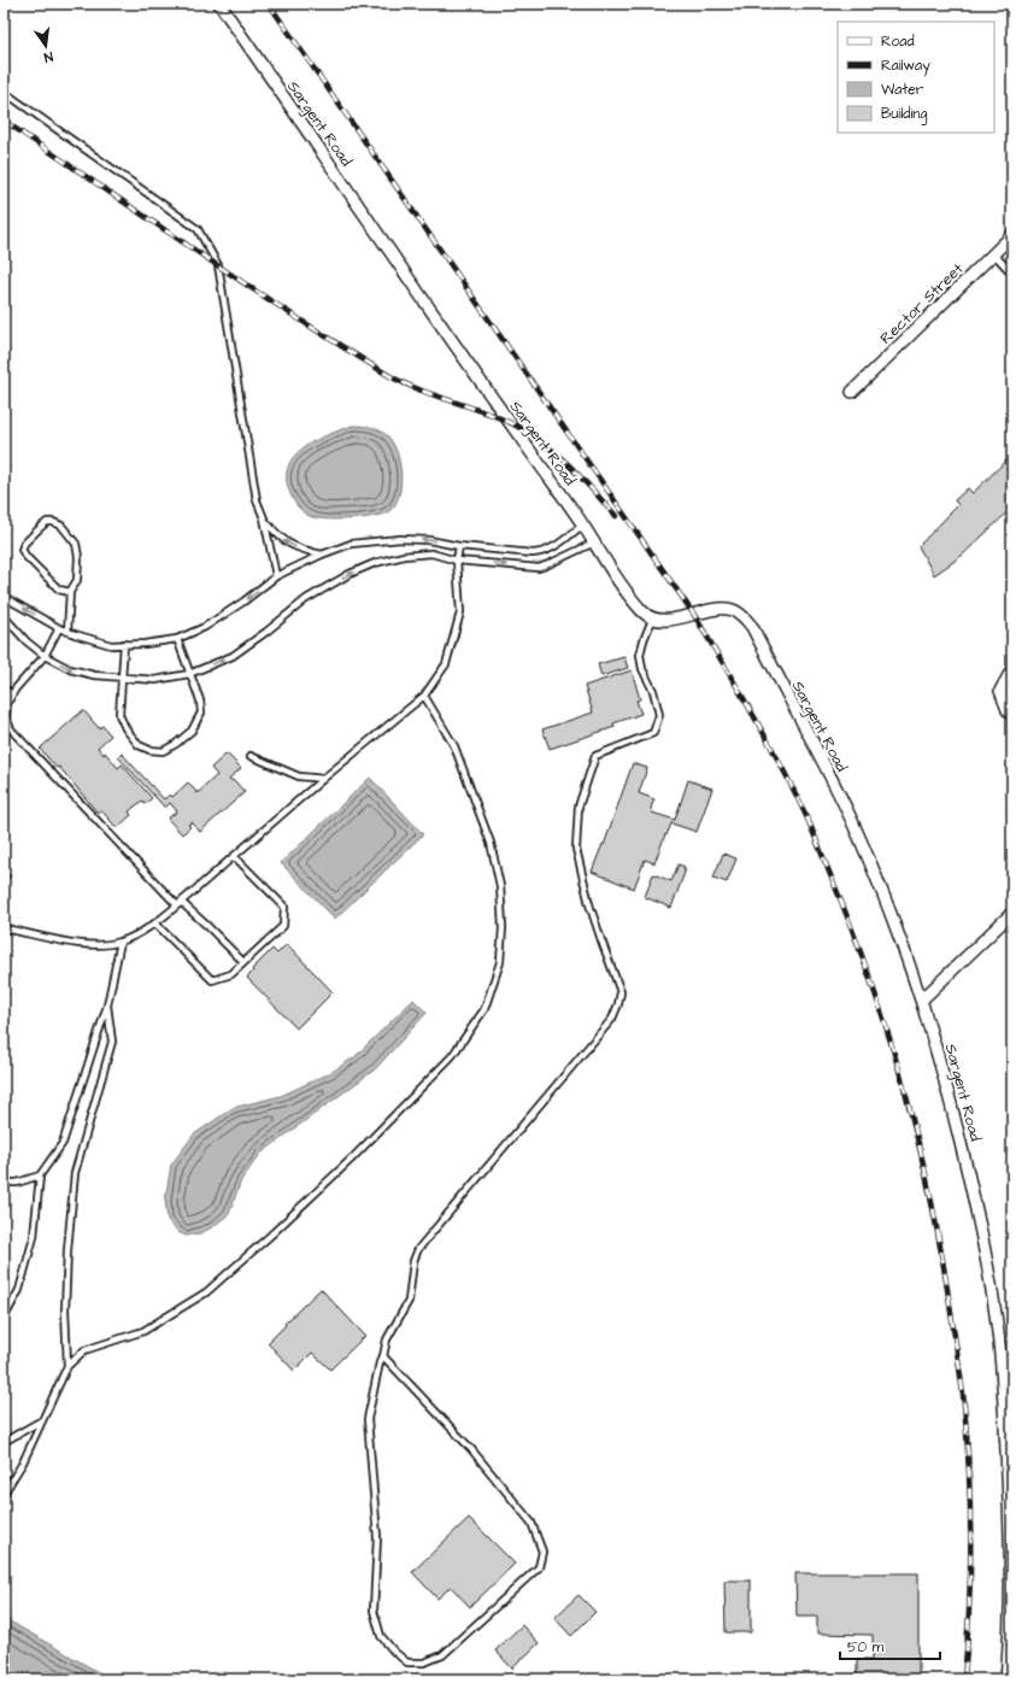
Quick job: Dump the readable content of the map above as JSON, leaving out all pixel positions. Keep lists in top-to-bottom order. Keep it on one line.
{"streets":{"street":["Sargent Road","Rector Street"]},"legend":["Road","Railway","Water","Building"],"scale_bar":"50 m","north":"bottom"}
